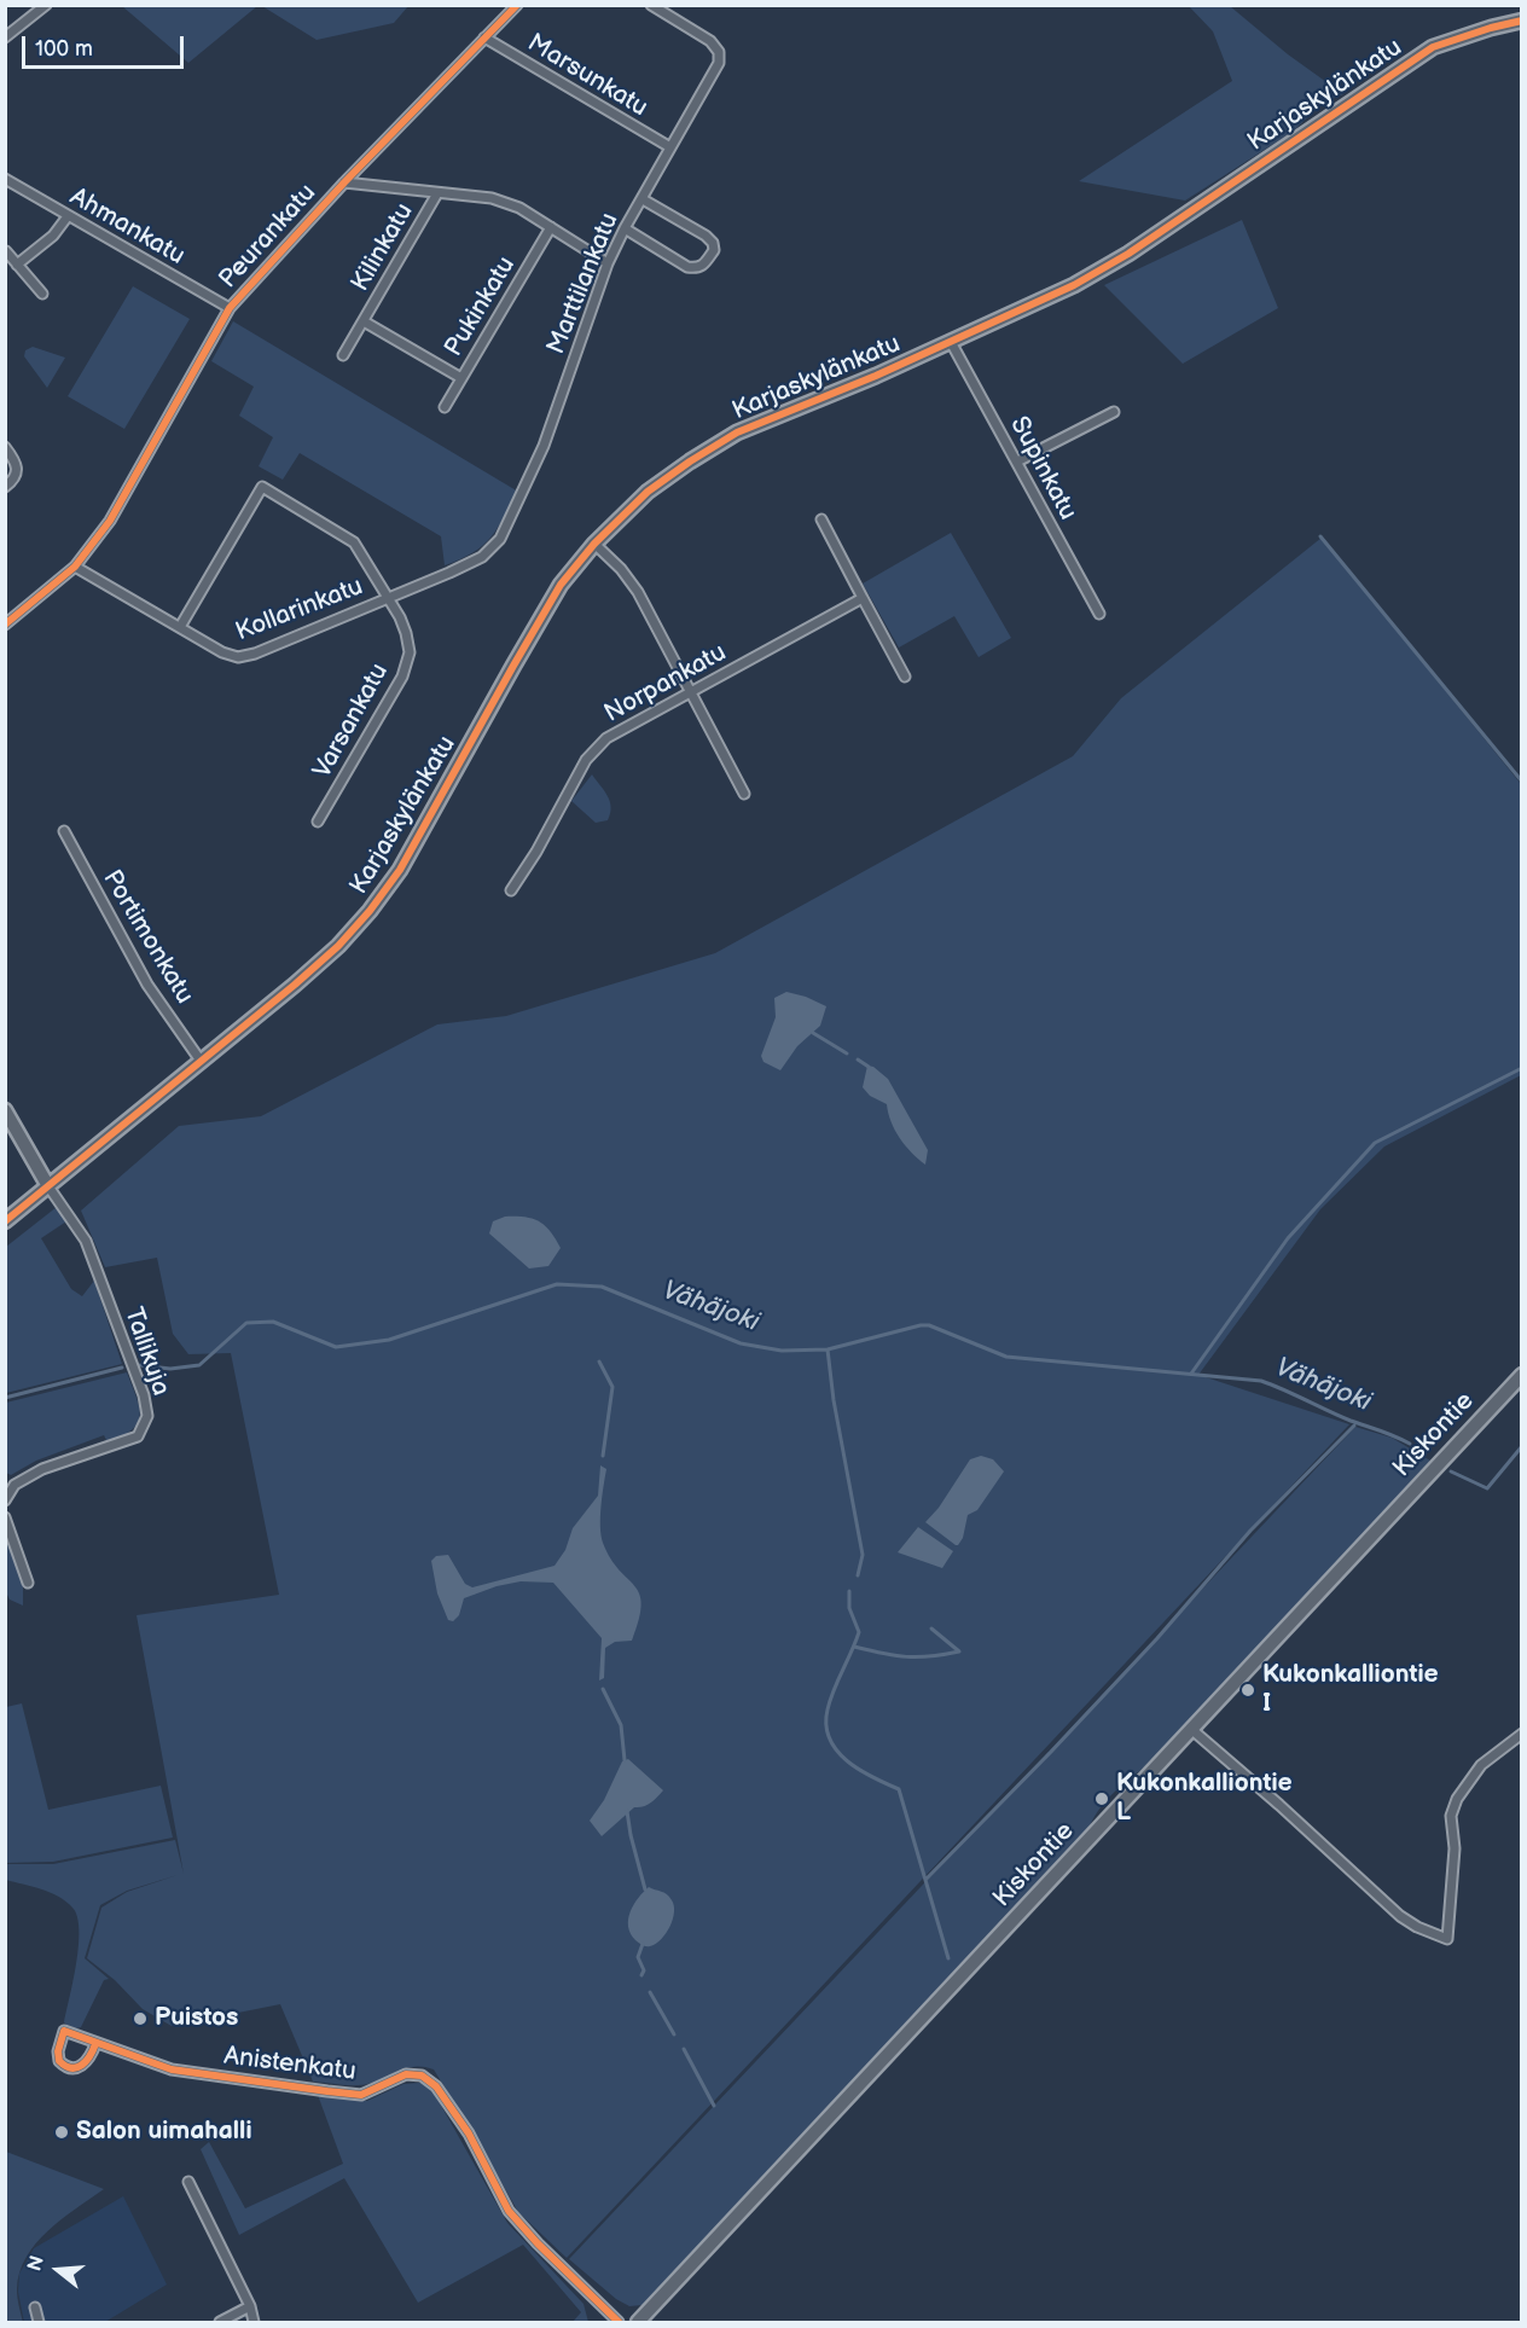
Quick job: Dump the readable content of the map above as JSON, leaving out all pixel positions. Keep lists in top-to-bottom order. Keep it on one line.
{"streets":{"street":["Marsunkatu","Karjaskylänkatu","Ahmankatu","Peurankatu","Kilinkatu","Marttilankatu","Pukinkatu","Supinkatu","Kollarinkatu","Norpankatu","Varsankatu","Portimonkatu","Tallikuja","Kiskontie","Anistenkatu"]},"crossings":[["Marsunkatu","Peurankatu"],["Marsunkatu","Marttilankatu"],["Karjaskylänkatu","Supinkatu"],["Karjaskylänkatu","Portimonkatu"],["Karjaskylänkatu","Tallikuja"],["Ahmankatu","Peurankatu"],["Peurankatu","Kollarinkatu"],["Kilinkatu","Pukinkatu"],["Marttilankatu","Kollarinkatu"],["Kollarinkatu","Varsankatu"]],"water":["Vähäjoki"],"places":["Kukonkalliontie I","Kukonkalliontie L","Puistos","Salon uimahalli"],"scale_bar":"100 m","north":"left"}
